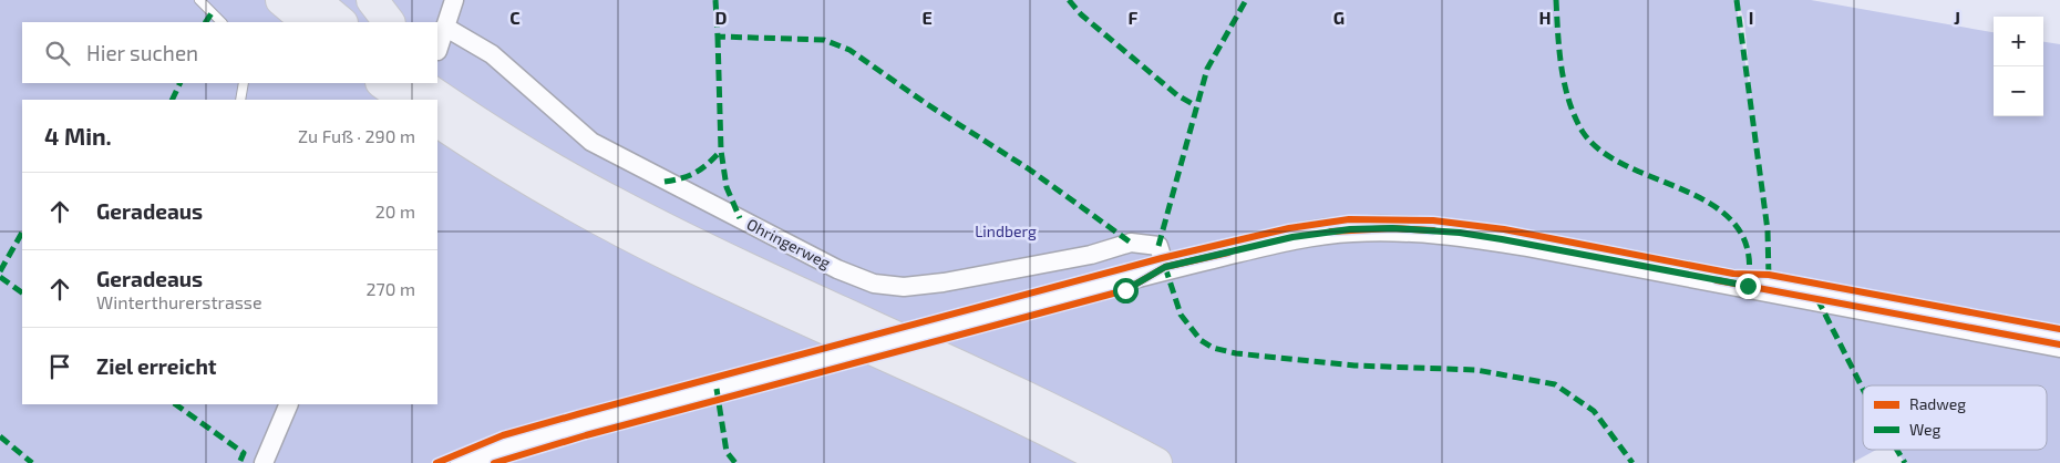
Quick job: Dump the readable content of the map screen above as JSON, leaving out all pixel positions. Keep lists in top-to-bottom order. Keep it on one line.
{"streets":{"street":["Ohringerweg"]},"parks":["Lindberg"],"legend":["Radweg","Weg"],"page":{"map_buttons":["+","−"],"search":"Hier suchen","heading":["4 Min.","Zu Fuß · 290 m"],"list":[["Geradeaus","20 m"],["Geradeaus","Winterthurerstrasse","270 m"],"Ziel erreicht"]},"grid":{"columns":["C","D","E","F","G","H","I","J"]}}
